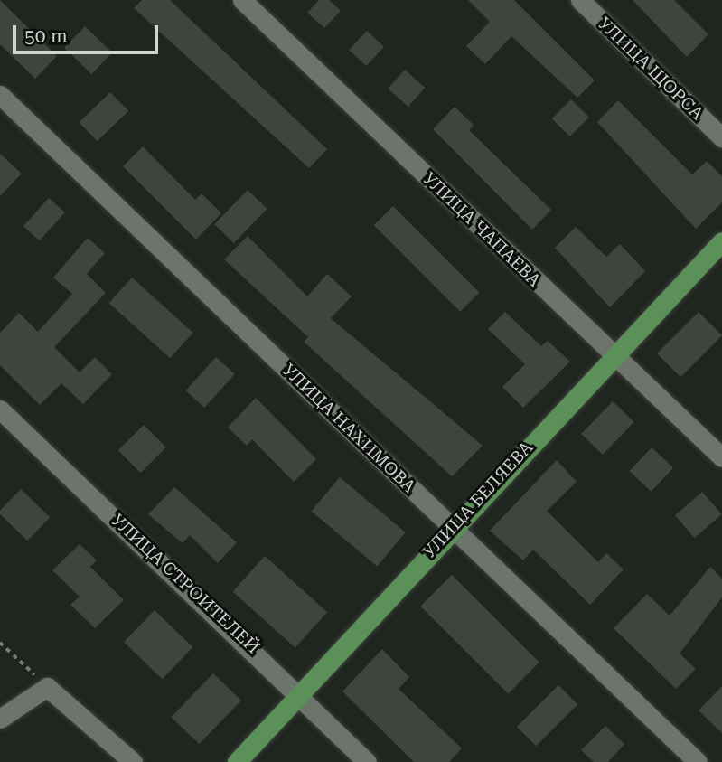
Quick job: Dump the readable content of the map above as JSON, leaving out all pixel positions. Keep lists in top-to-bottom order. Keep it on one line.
{"streets":{"main road":["УЛИЦА БЕЛЯЕВА"],"street":["УЛИЦА ЩОРСА","УЛИЦА ЧАПАЕВА","УЛИЦА НАХИМОВА","УЛИЦА СТРОИТЕЛЕЙ"]},"crossings":[["УЛИЦА ЧАПАЕВА","УЛИЦА БЕЛЯЕВА"],["УЛИЦА НАХИМОВА","УЛИЦА БЕЛЯЕВА"],["УЛИЦА БЕЛЯЕВА","УЛИЦА СТРОИТЕЛЕЙ"]],"scale_bar":"50 m"}
